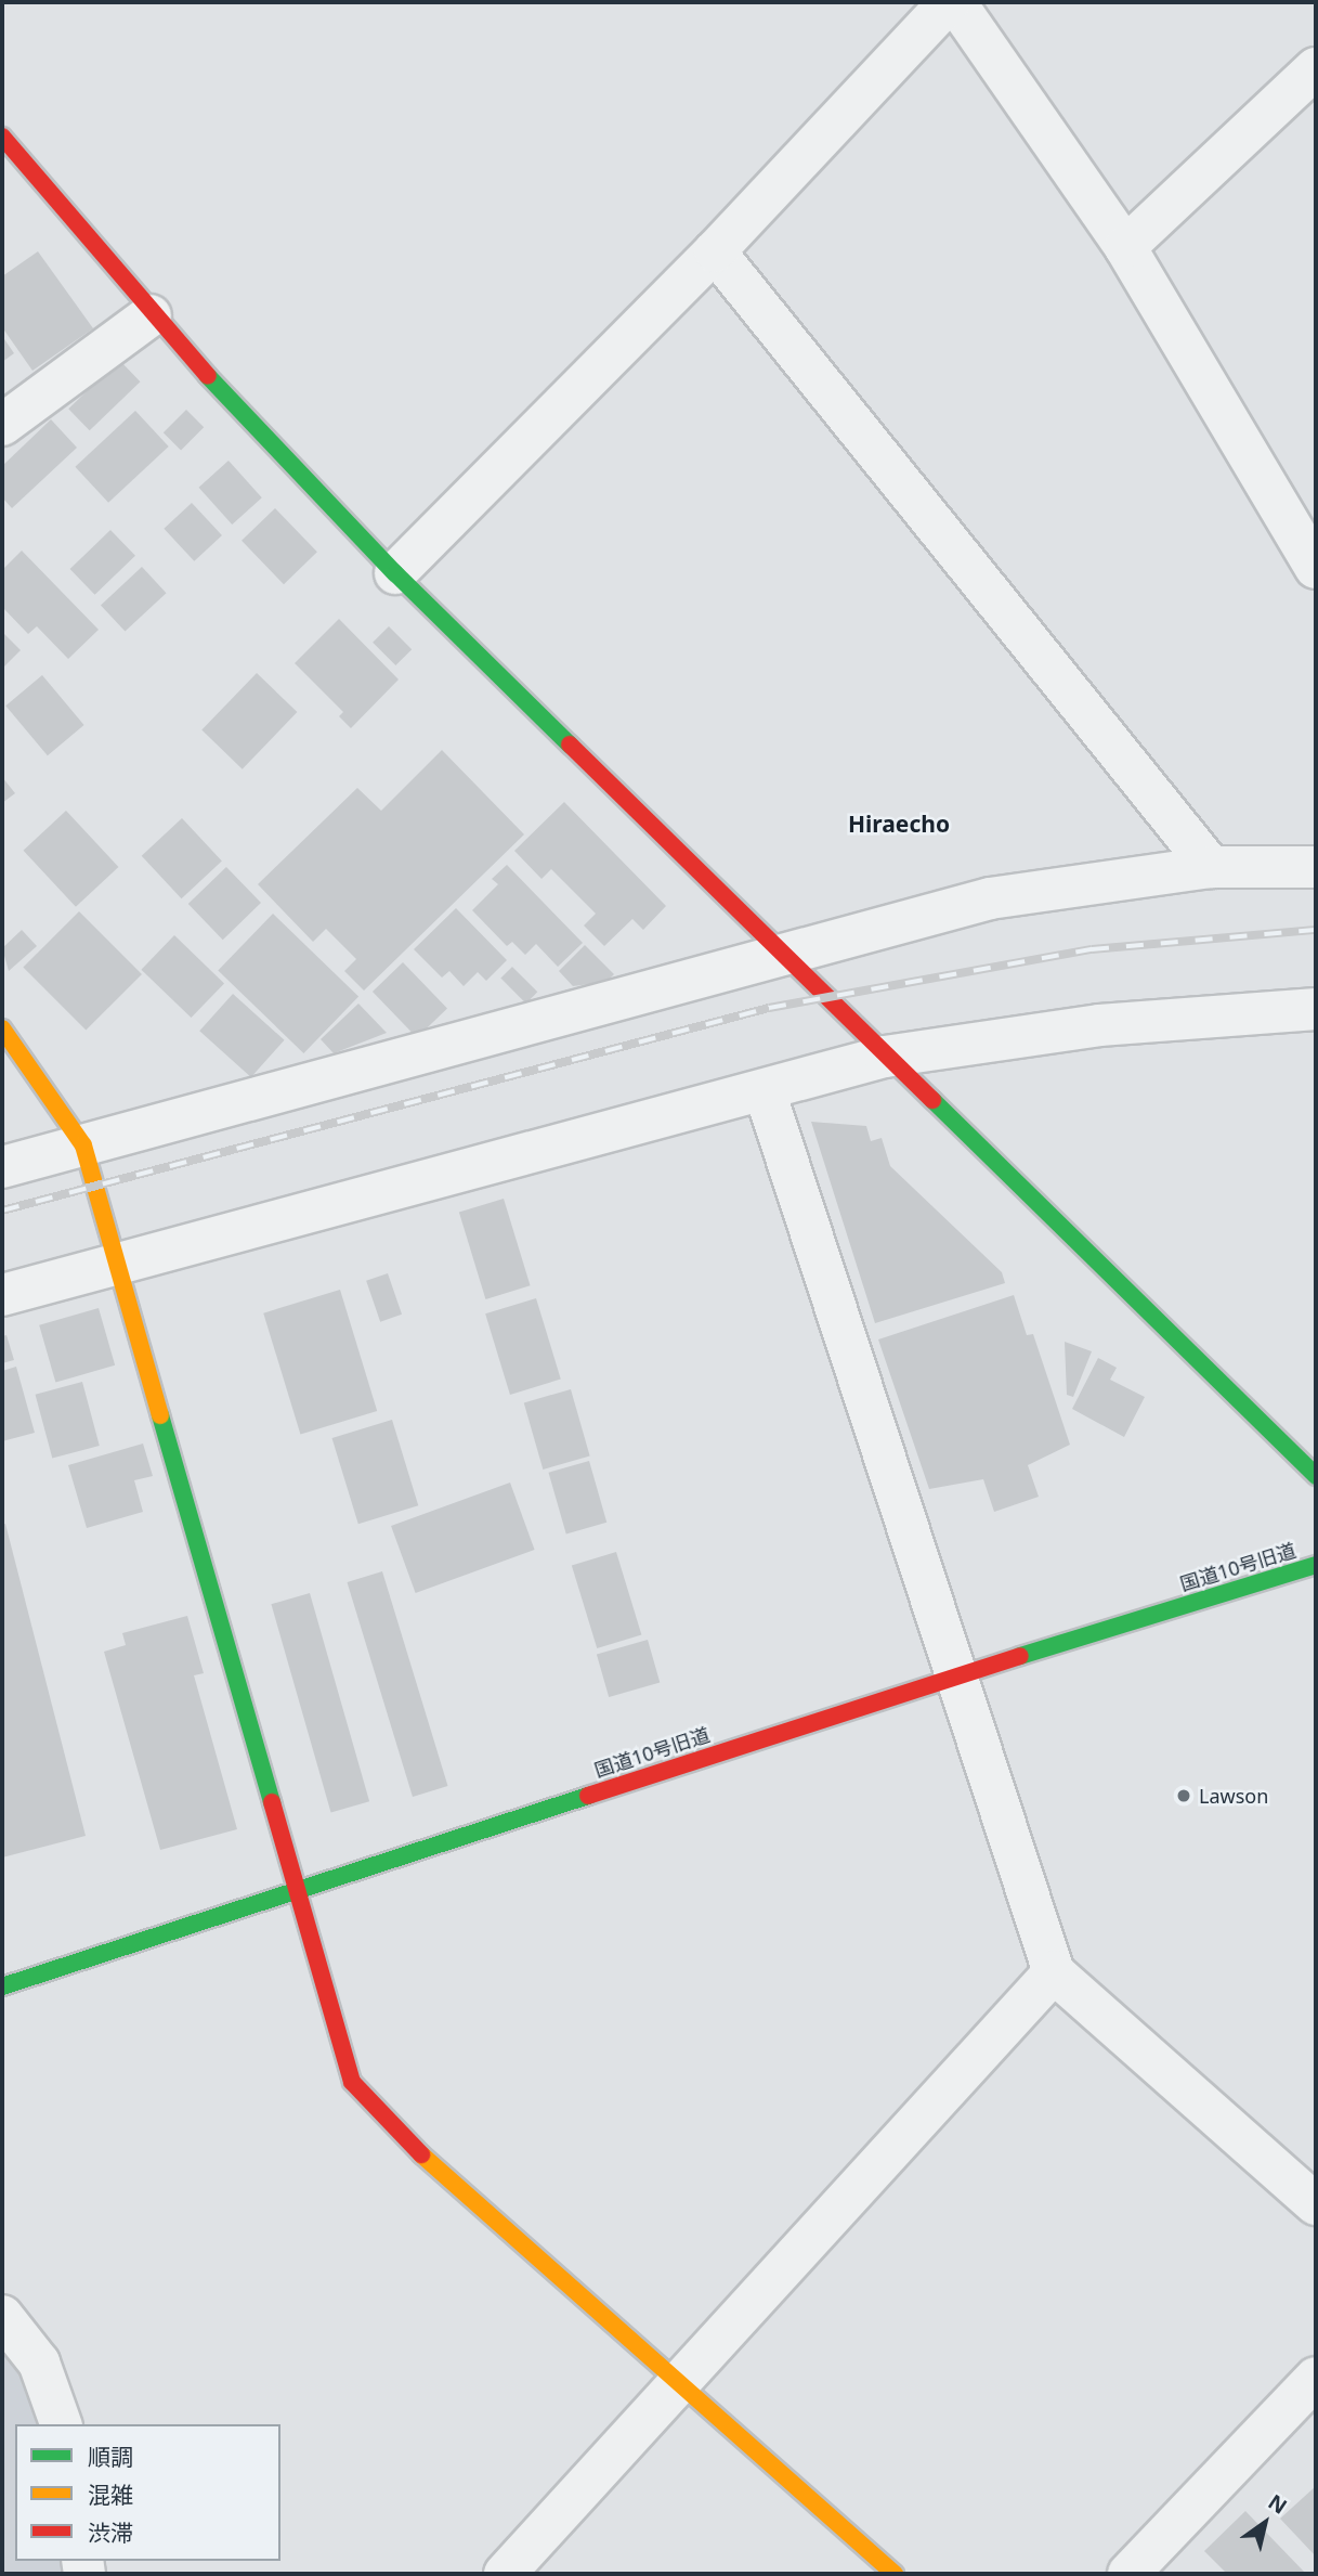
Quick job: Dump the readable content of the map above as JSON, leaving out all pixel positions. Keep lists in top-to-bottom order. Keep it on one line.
{"streets":{"street":["国道10号旧道"]},"districts":["Hiraecho"],"places":["Lawson"],"legend":["順調","混雑","渋滞"],"north":"top right"}
